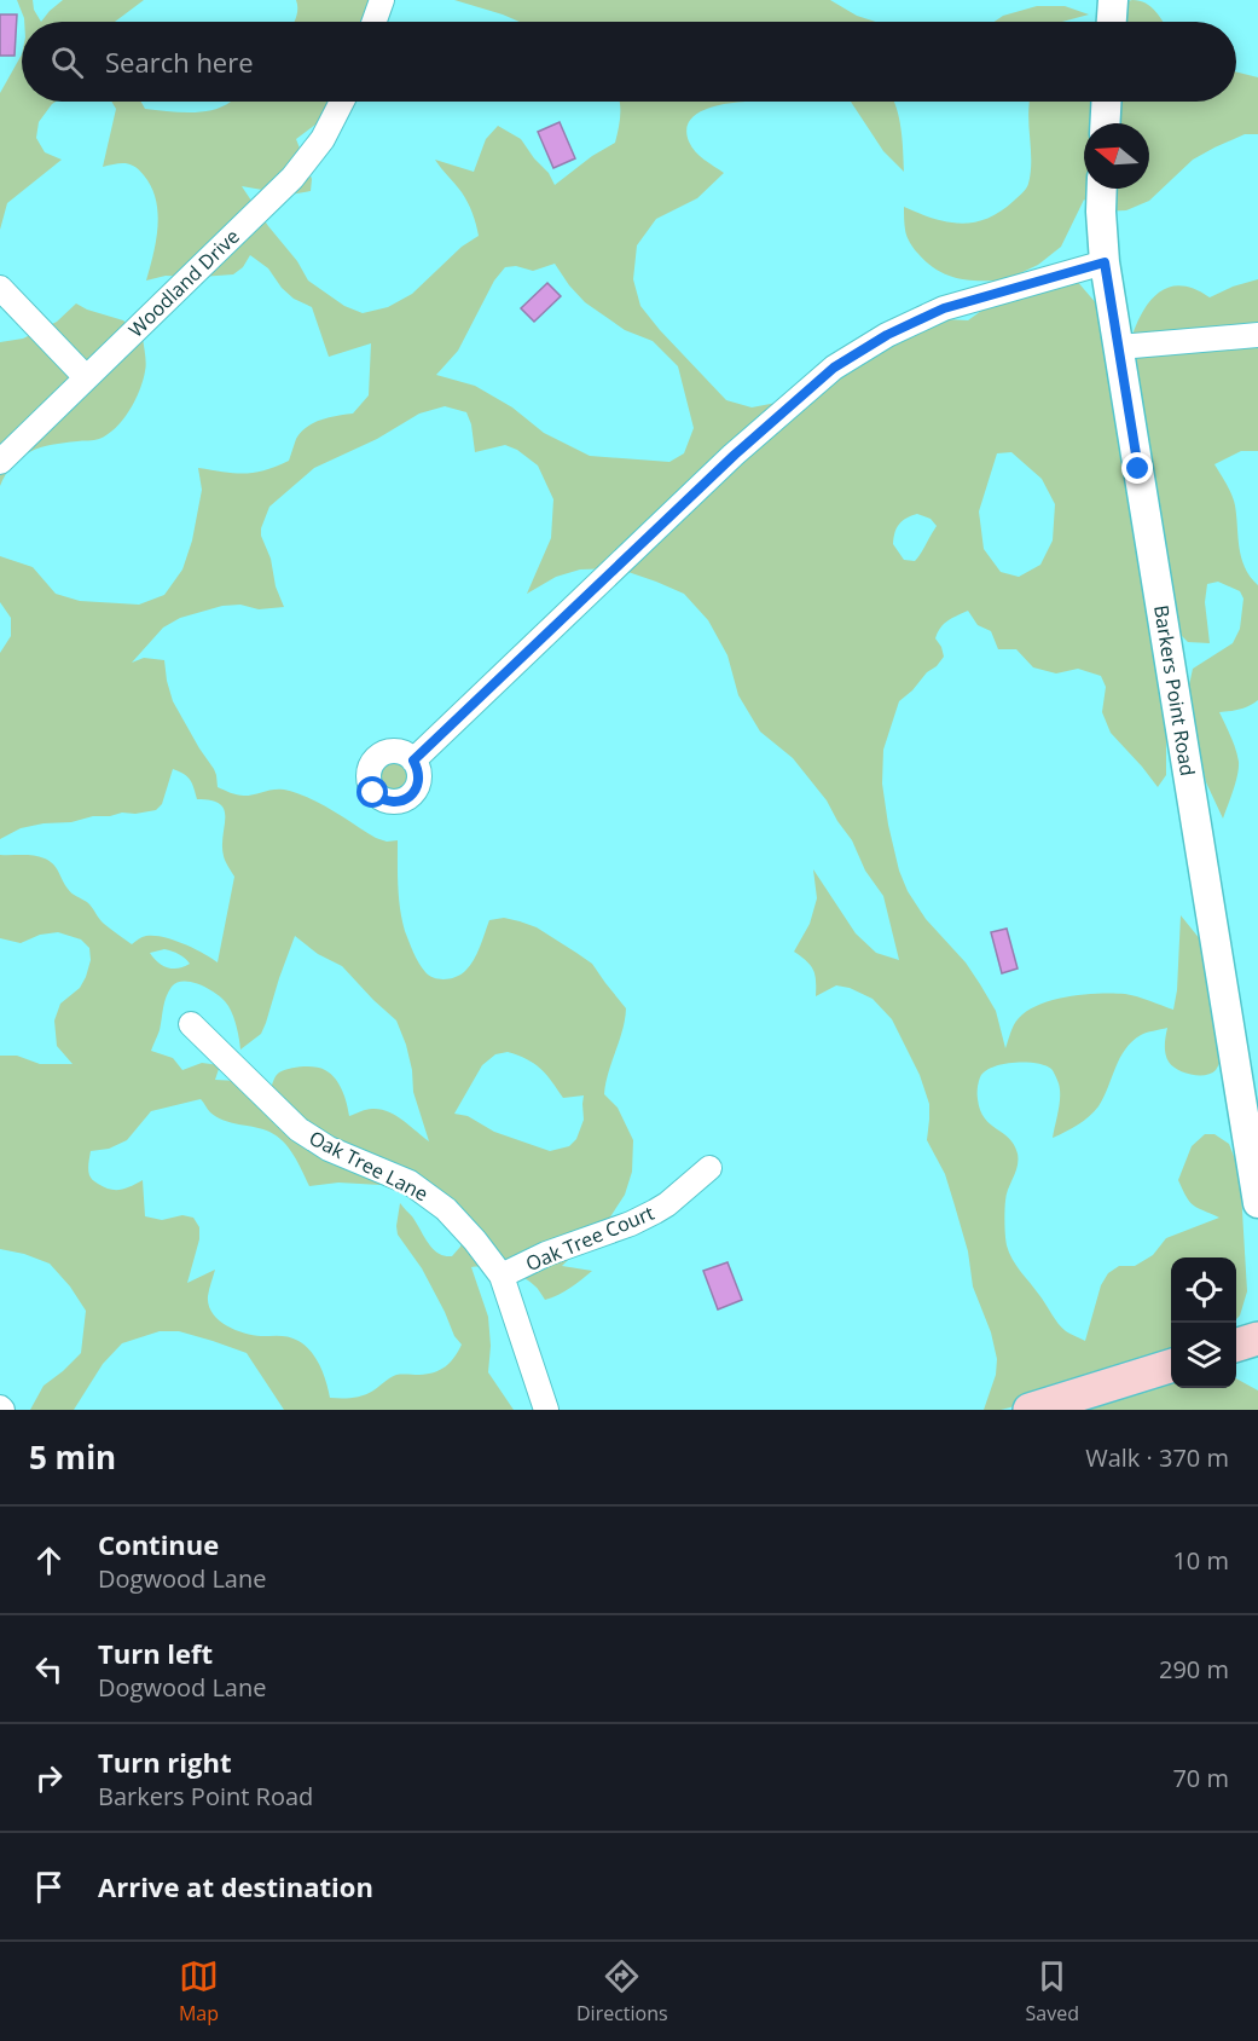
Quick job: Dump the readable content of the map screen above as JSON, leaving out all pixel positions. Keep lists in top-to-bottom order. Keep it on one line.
{"streets":{"street":["Woodland Drive","Barkers Point Road","Oak Tree Lane","Oak Tree Court"]},"crossings":[["Oak Tree Lane","Oak Tree Court"]],"north":"left","page":{"search":"Search here","heading":["5 min","Walk · 370 m"],"list":[["Continue","Dogwood Lane","10 m"],["Turn left","Dogwood Lane","290 m"],["Turn right","Barkers Point Road","70 m"],"Arrive at destination"],"nav":["Map","Directions","Saved"]}}
